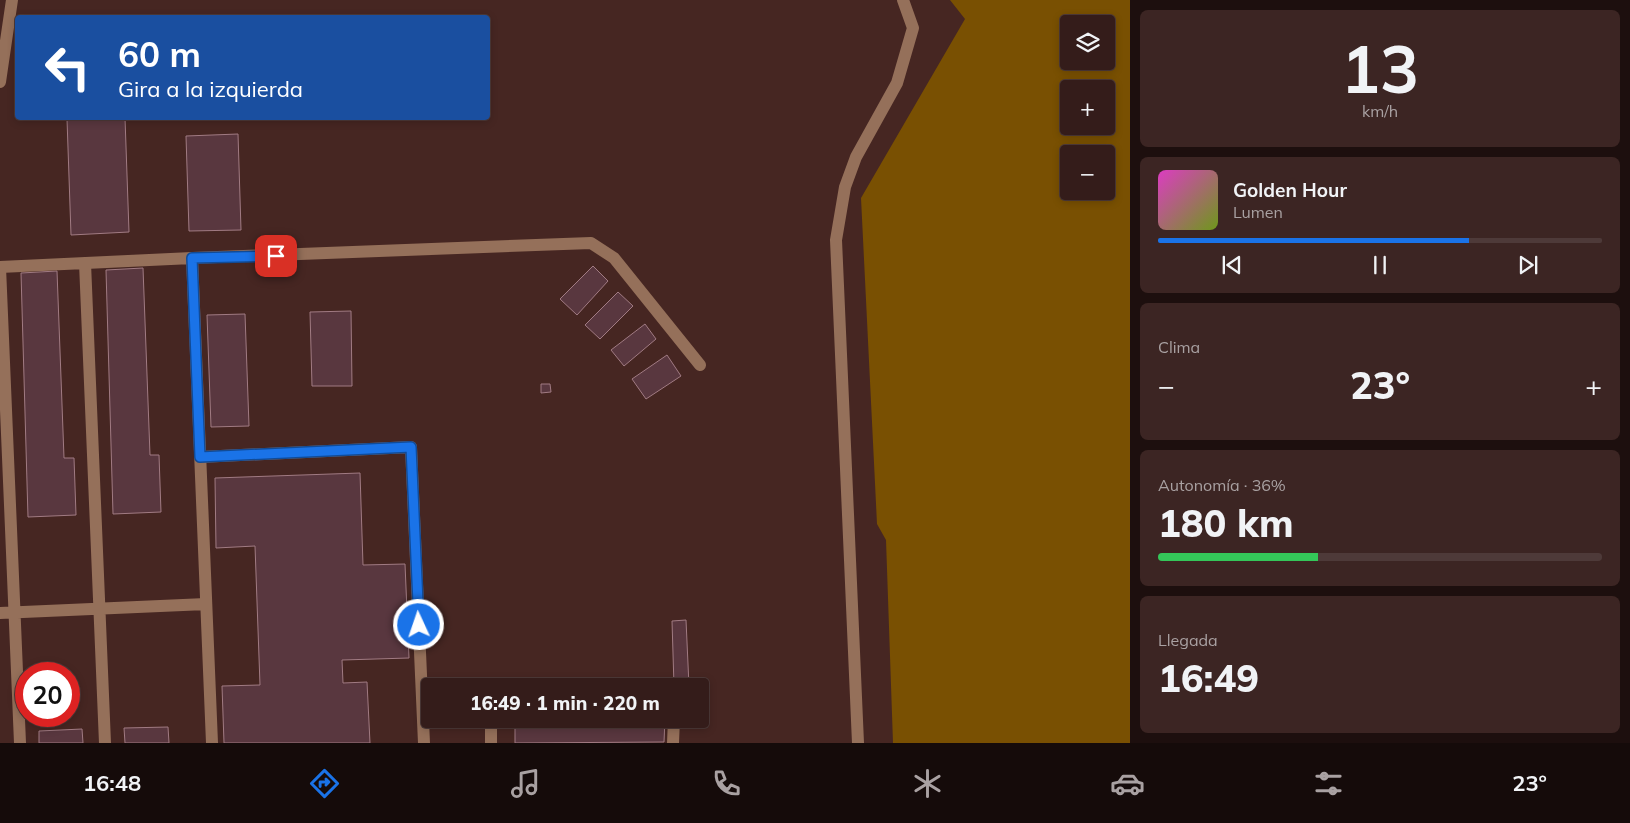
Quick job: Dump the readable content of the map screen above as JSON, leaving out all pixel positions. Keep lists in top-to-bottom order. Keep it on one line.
{"page":{"tile":[["13","km/h"],"Clima",["Autonomía · 36%","180 km"],["Llegada","16:49"]],"map_buttons":["+","−"],"turn":["60 m","Gira a la izquierda"],"song":["Golden Hour","Lumen"],"heat":["−","23°","+"],"limit":"20","trip":"16:49 · 1 min · 220 m","tabs":["16:48","23°"]}}
